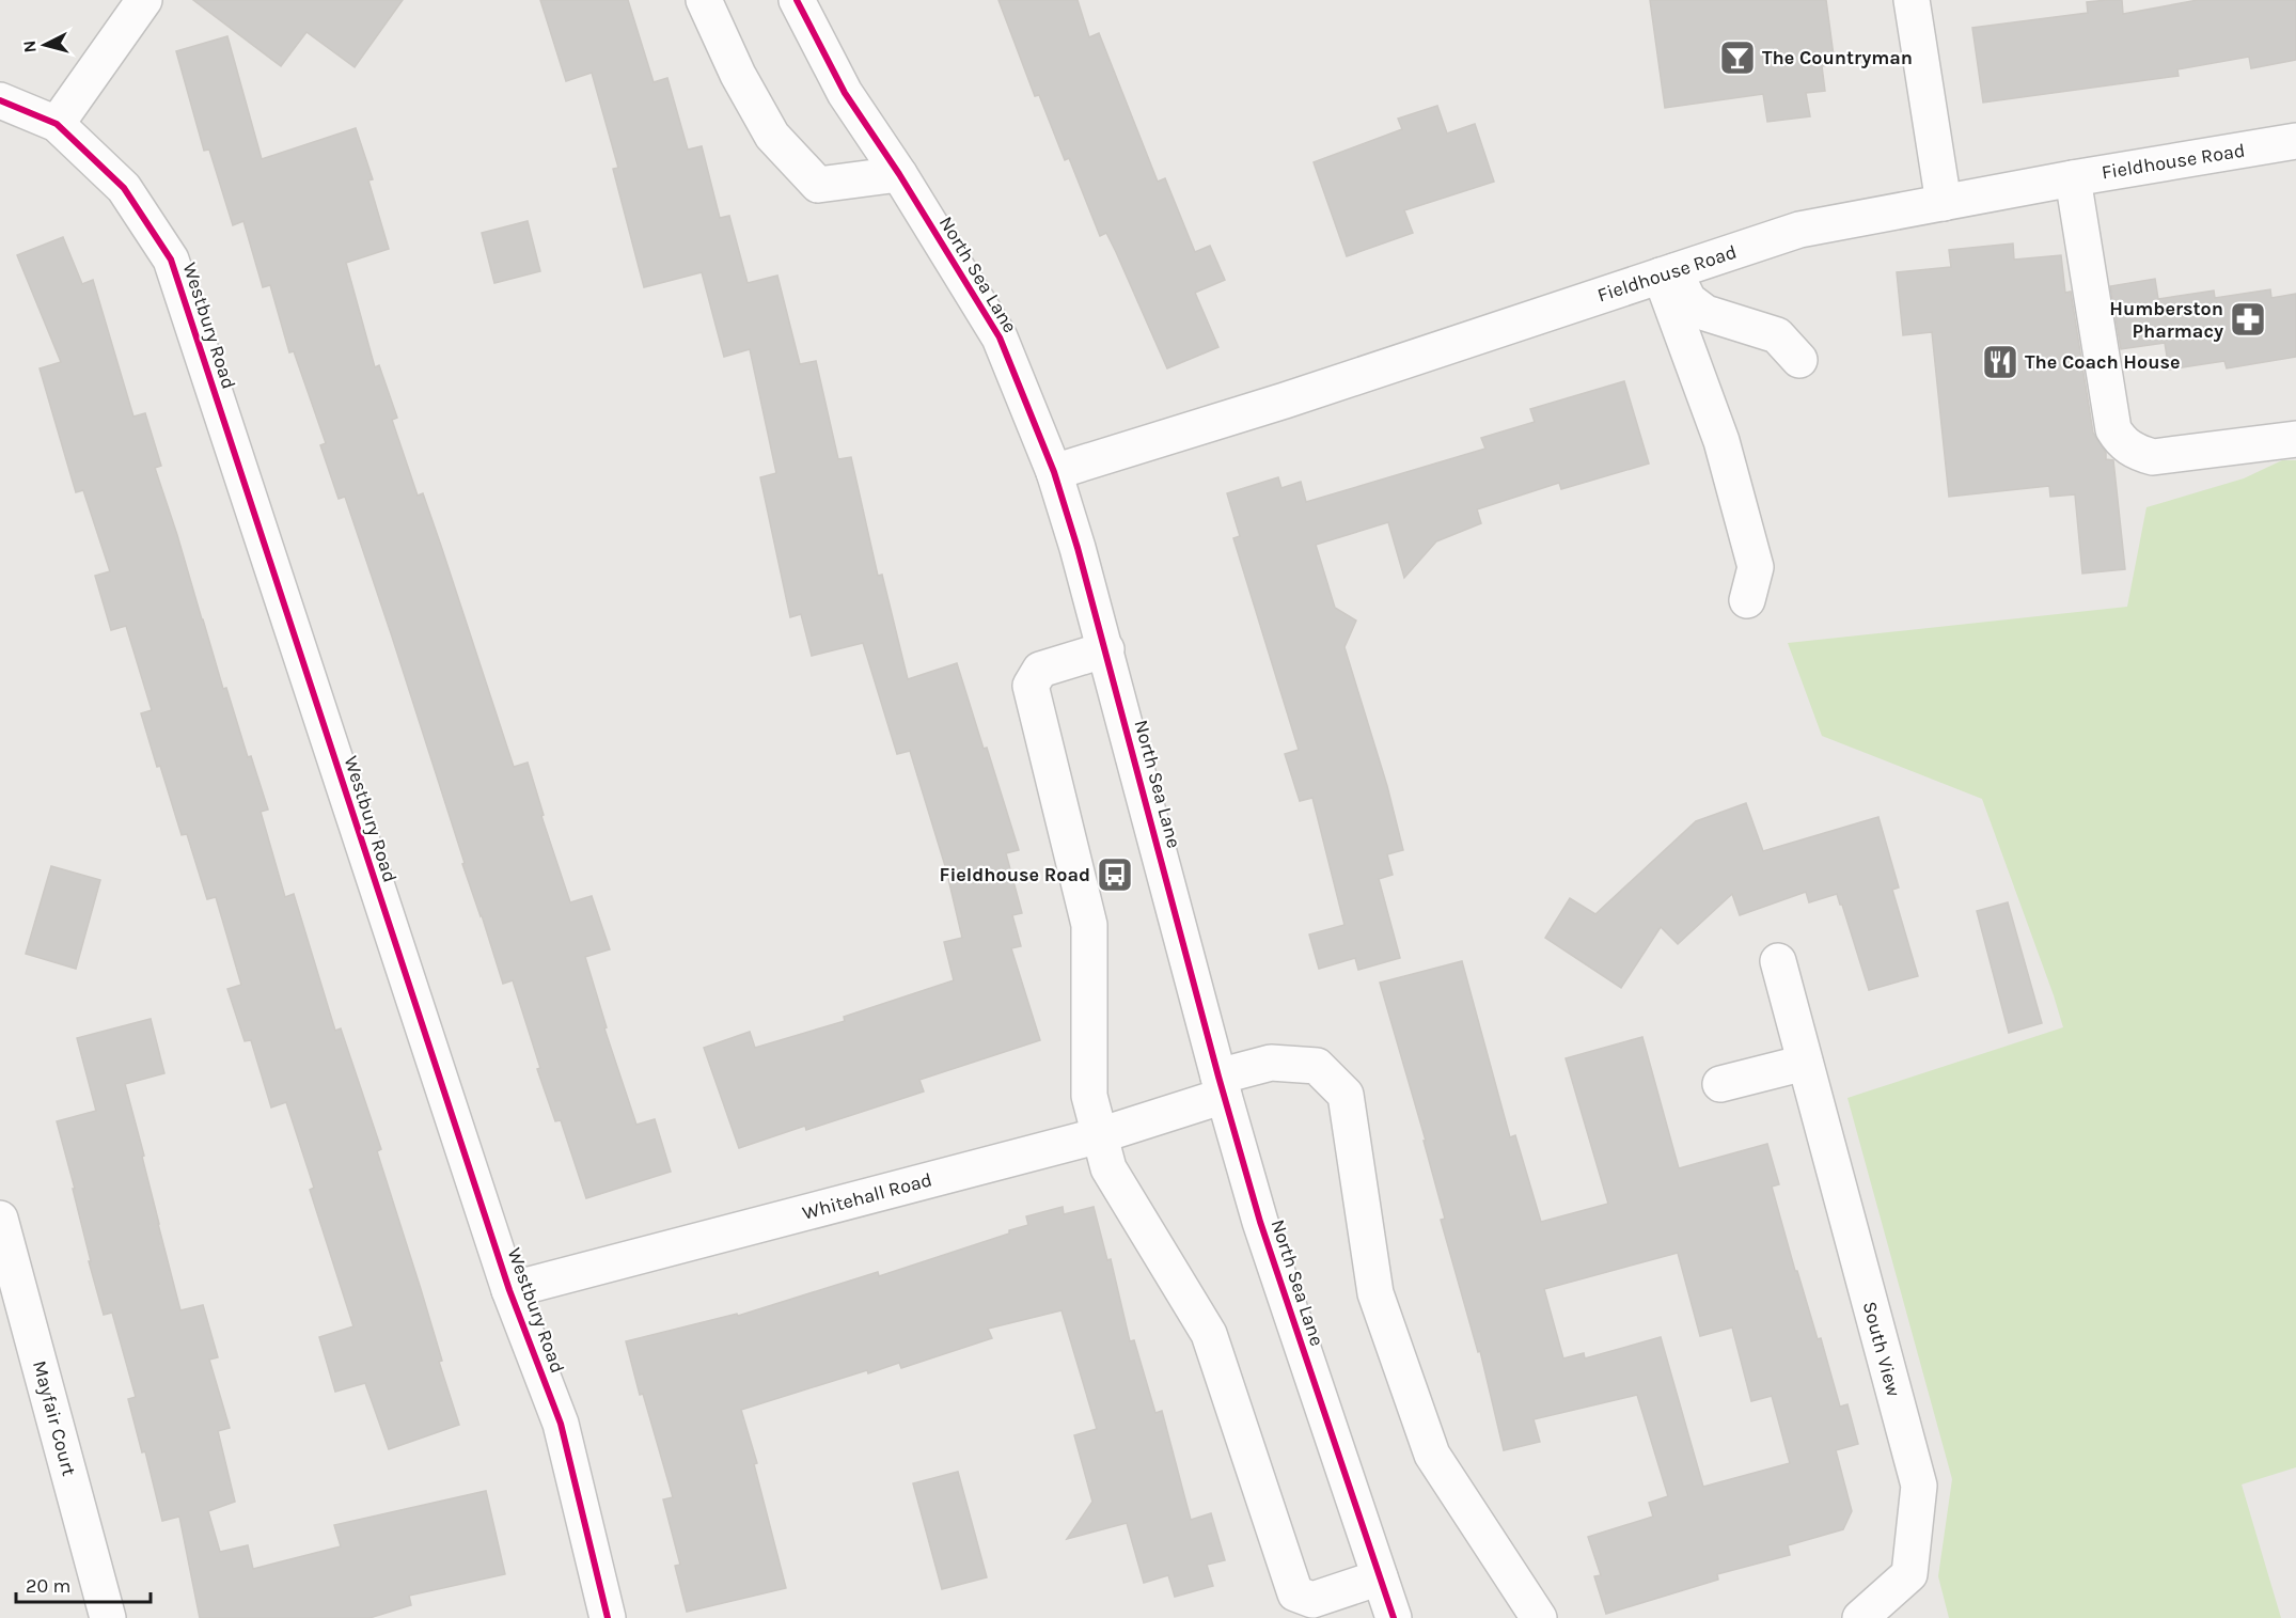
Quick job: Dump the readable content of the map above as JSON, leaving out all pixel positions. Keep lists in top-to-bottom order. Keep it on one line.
{"streets":{"street":["Fieldhouse Road","North Sea Lane","Westbury Road","Whitehall Road","South View","Mayfair Court"]},"crossings":[["Fieldhouse Road","North Sea Lane"],["North Sea Lane","Whitehall Road"],["Westbury Road","Whitehall Road"]],"places":{"bar":["The Countryman"],"pharmacy":["Humberston Pharmacy"],"restaurant":["The Coach House"],"bus stop":["Fieldhouse Road"]},"scale_bar":"20 m","north":"left"}
